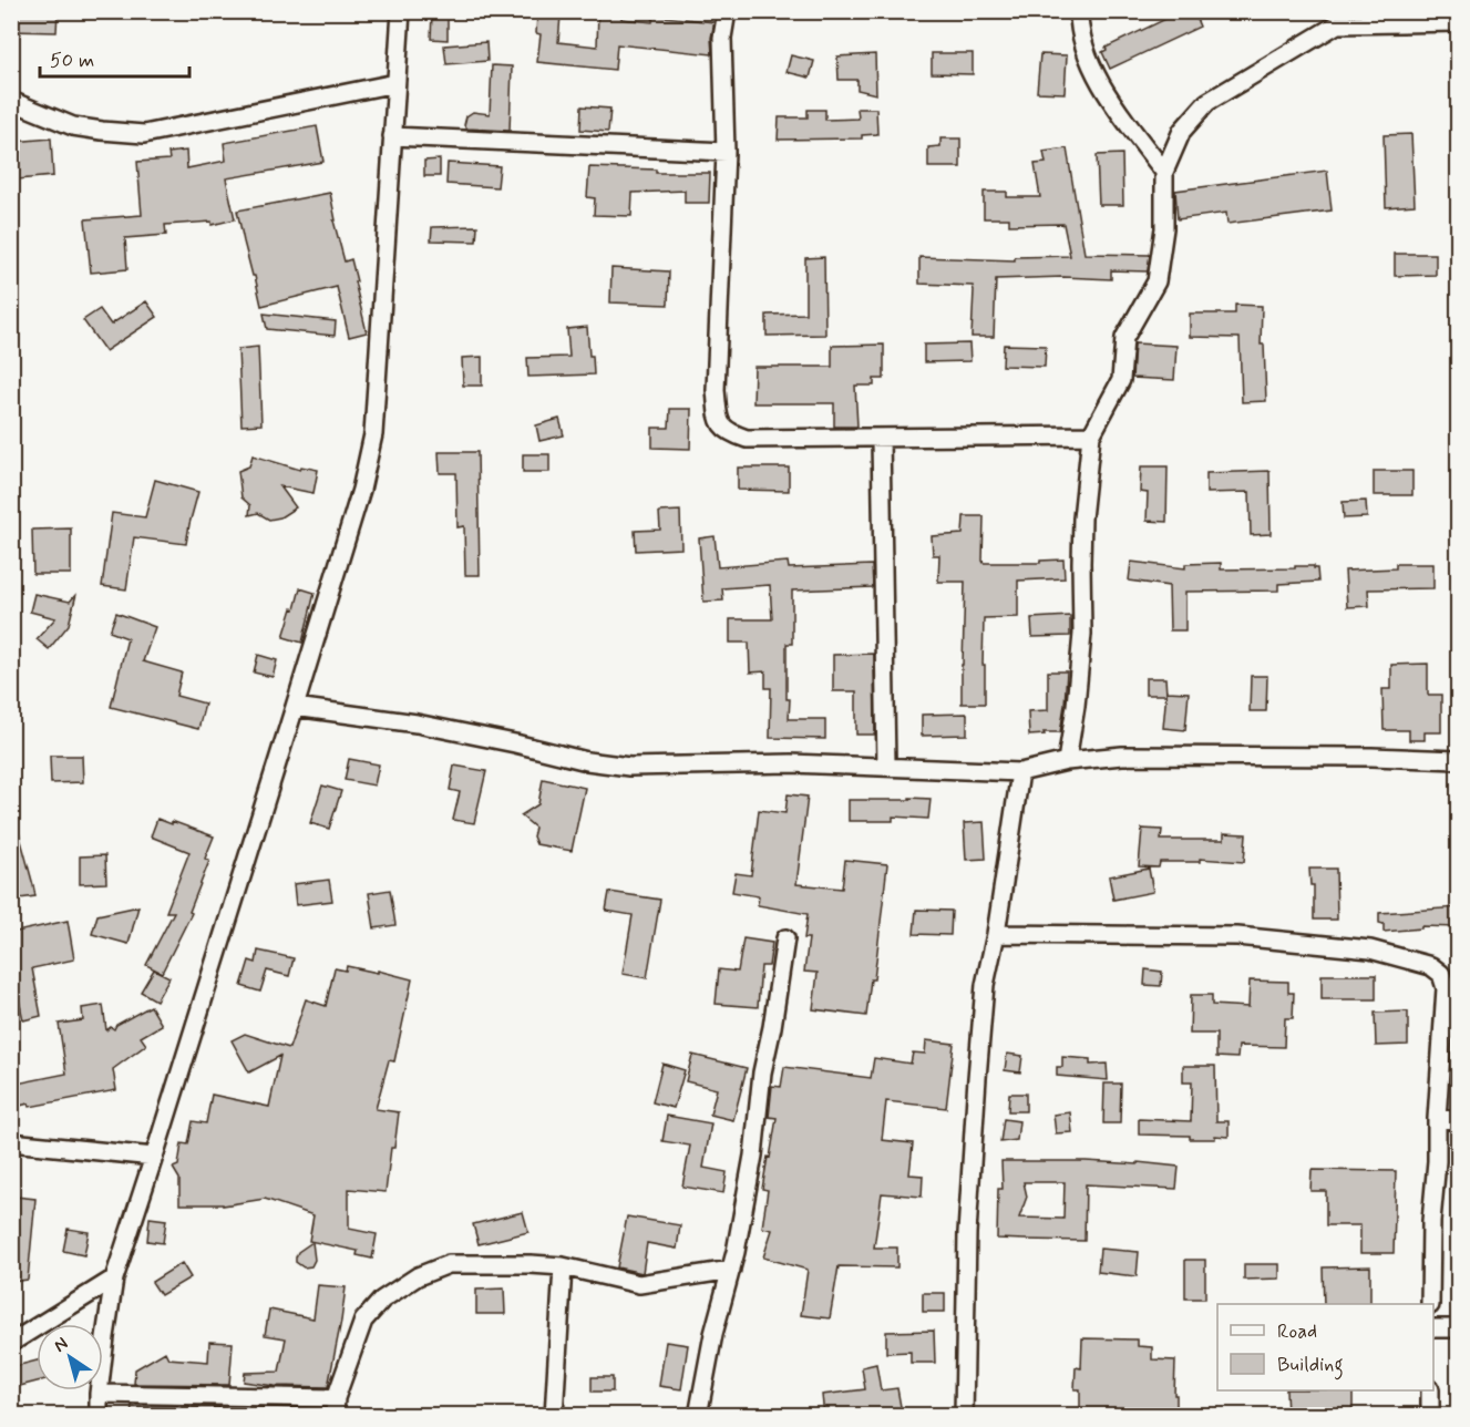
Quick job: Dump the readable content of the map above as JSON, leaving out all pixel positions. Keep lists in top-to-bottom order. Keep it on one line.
{"legend":["Road","Building"],"scale_bar":"50 m","north":"top left"}
